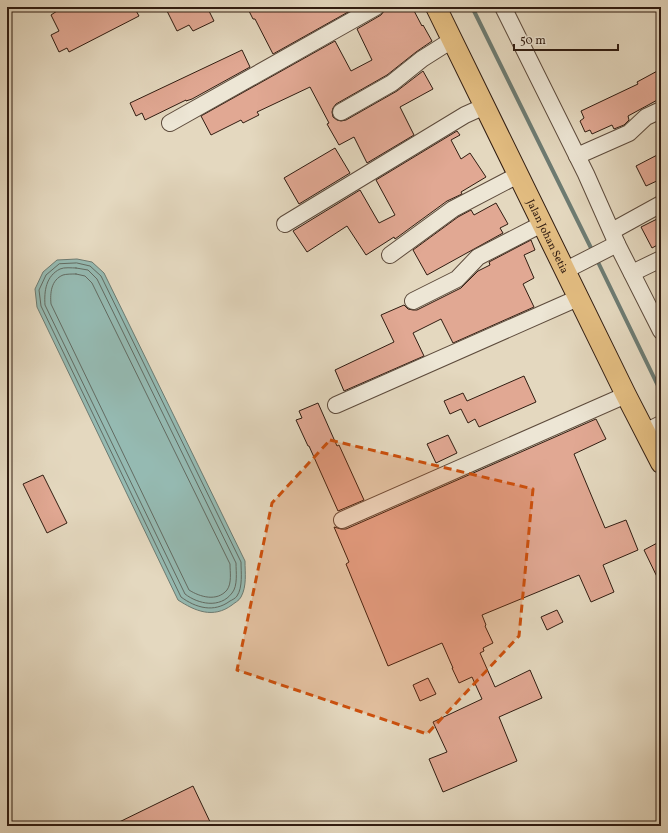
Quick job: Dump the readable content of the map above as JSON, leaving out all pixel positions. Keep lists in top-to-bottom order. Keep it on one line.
{"streets":{"main road":["Jalan Johan Setia"]},"scale_bar":"50 m"}
